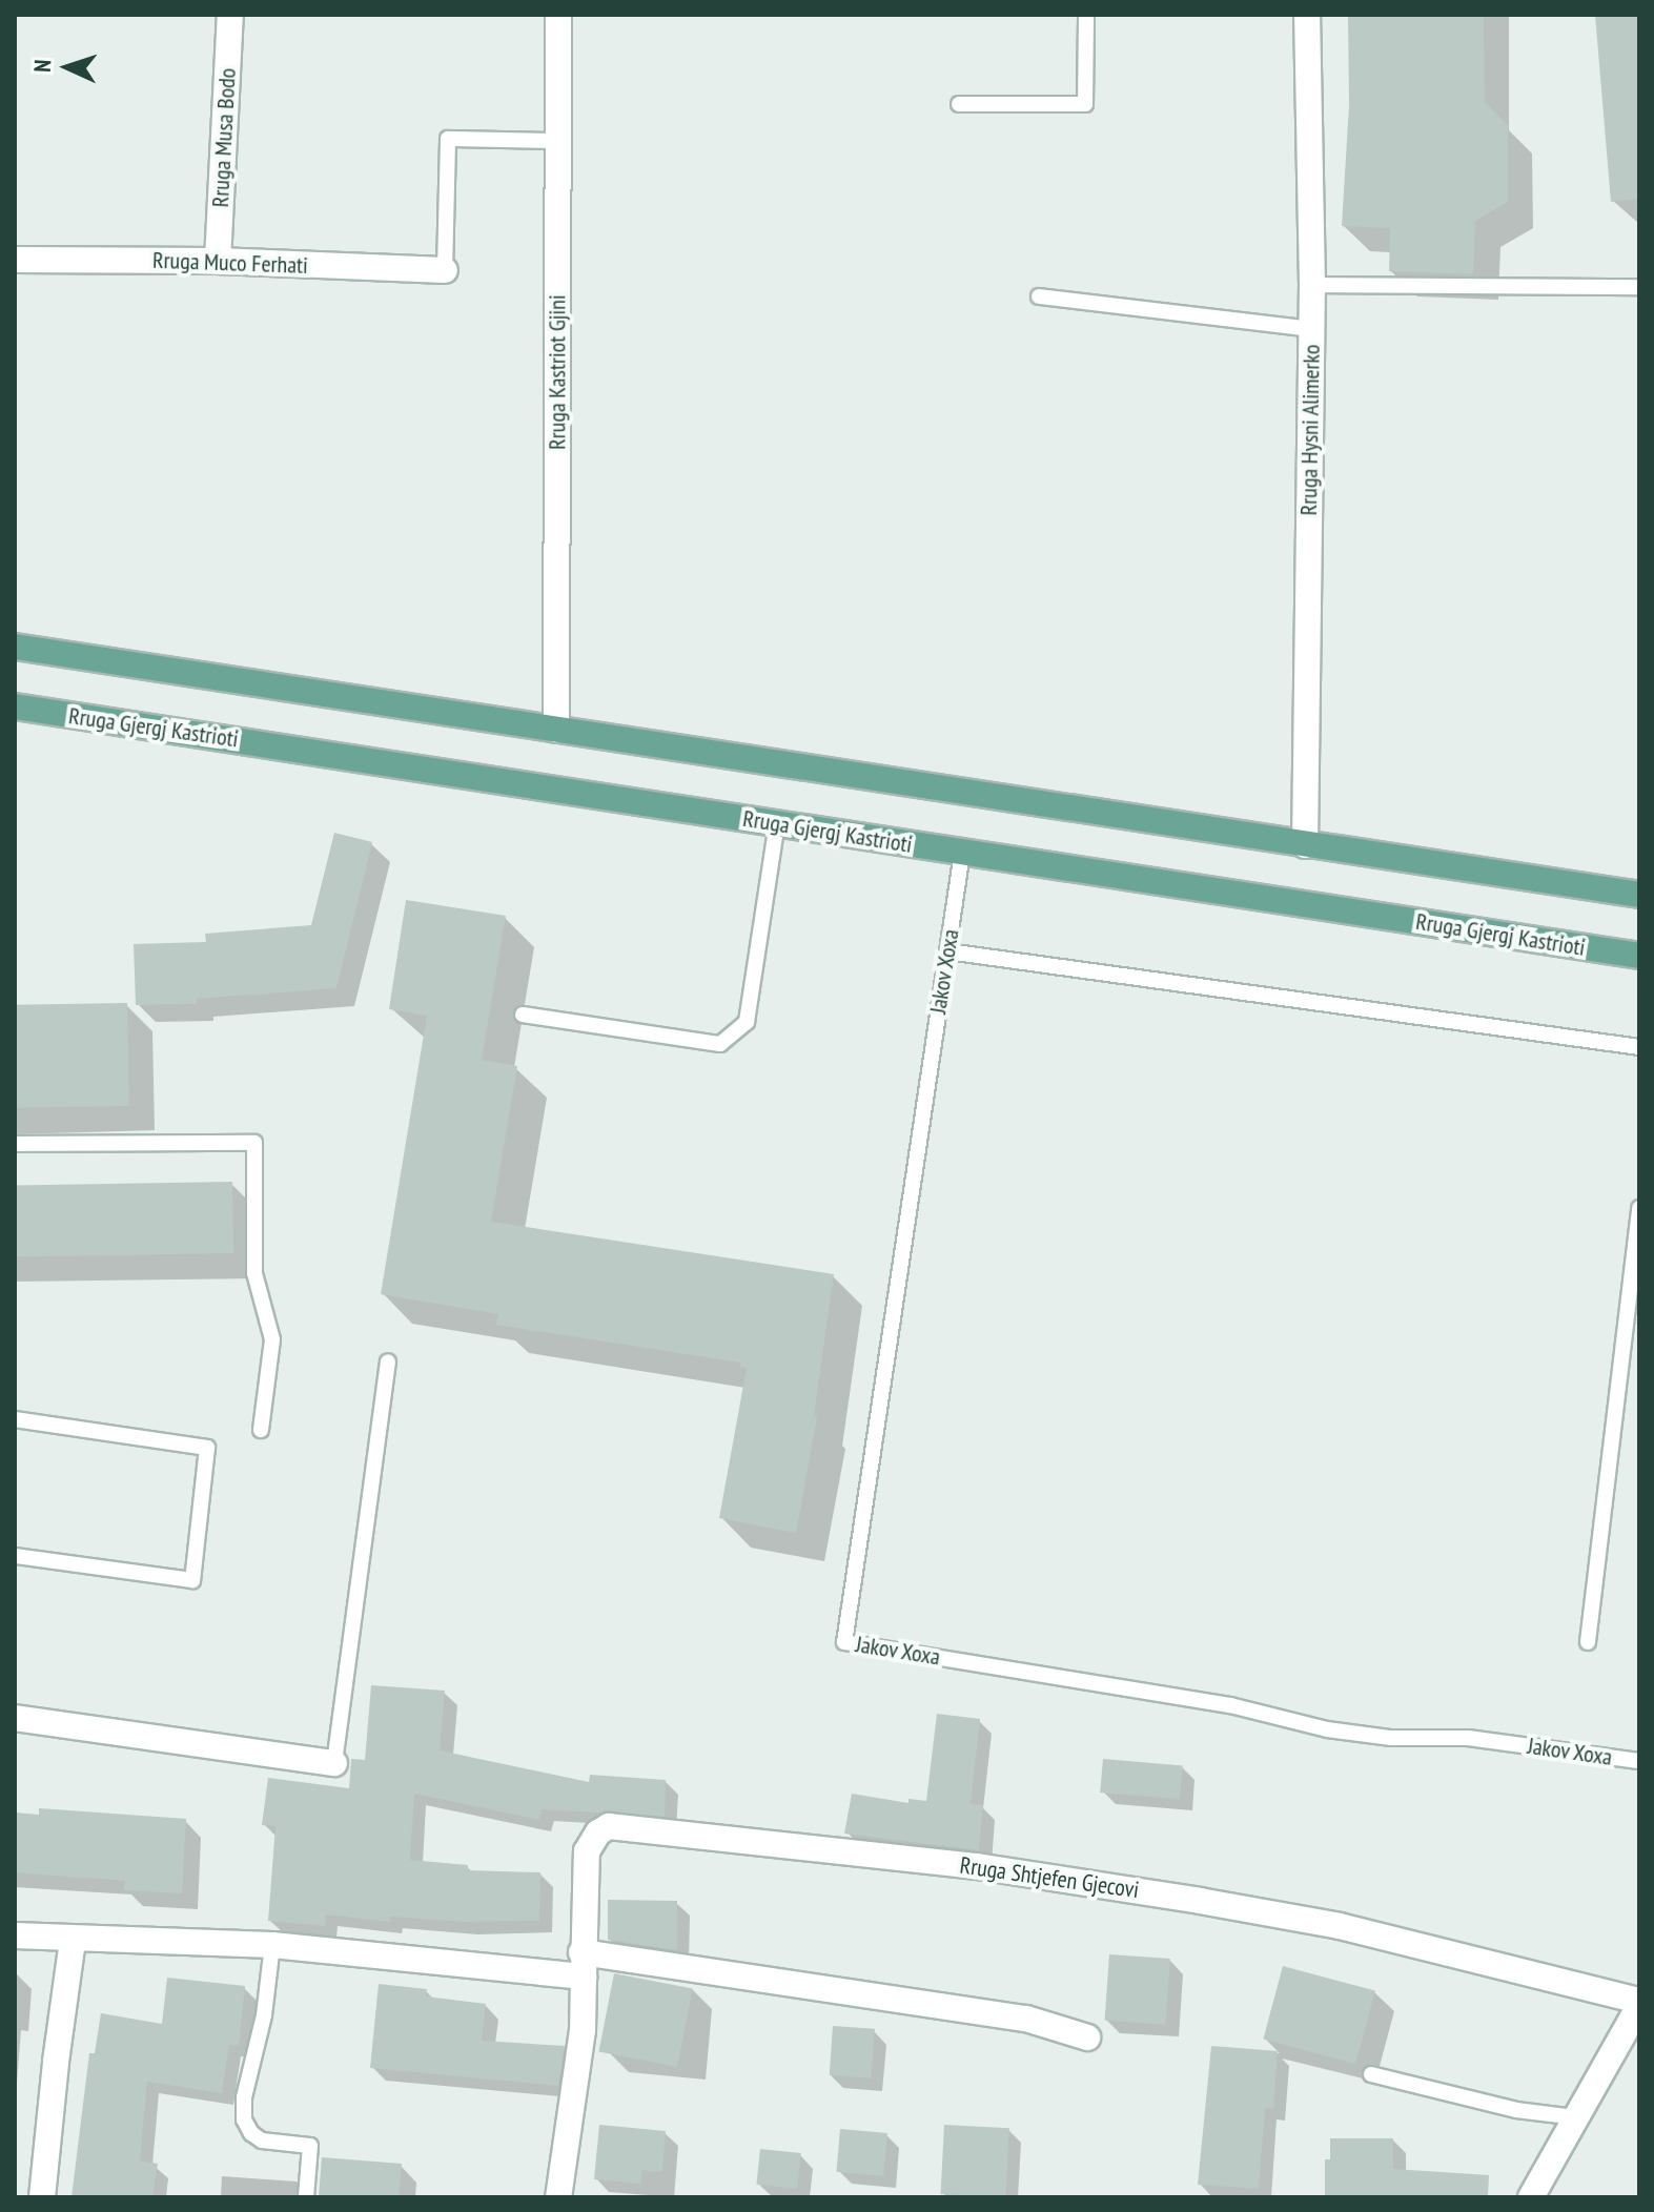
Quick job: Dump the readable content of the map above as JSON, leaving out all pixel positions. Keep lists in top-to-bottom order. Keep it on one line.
{"streets":{"main road":["Rruga Gjergj Kastrioti"],"street":["Rruga Musa Bodo","Rruga Muco Ferhati","Rruga Kastriot Gjini","Rruga Hysni Alimerko","Rruga Shtjefen Gjecovi"],"lane":["Jakov Xoxa"]},"crossings":[["Rruga Musa Bodo","Rruga Muco Ferhati"],["Rruga Gjergj Kastrioti","Jakov Xoxa"]],"north":"left"}
